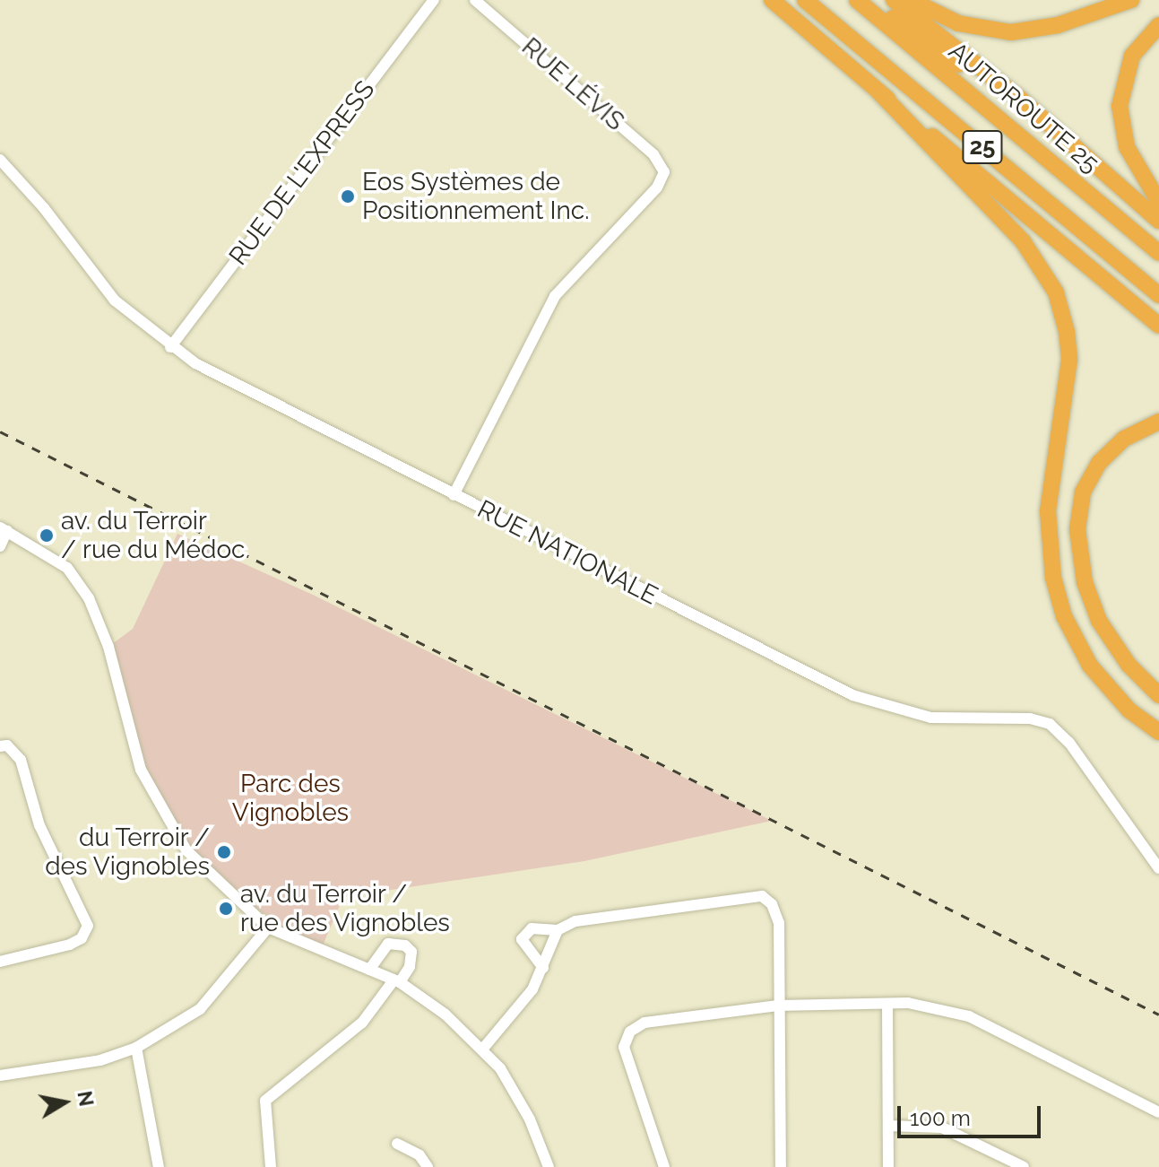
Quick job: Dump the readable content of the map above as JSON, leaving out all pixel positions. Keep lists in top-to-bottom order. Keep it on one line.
{"streets":{"highway":["AUTOROUTE 25","25"],"street":["RUE LÉVIS","RUE DE L'EXPRESS","RUE NATIONALE"]},"crossings":[["RUE LÉVIS","RUE NATIONALE"],["RUE DE L'EXPRESS","RUE NATIONALE"]],"parks":["Parc des Vignobles"],"places":["Eos Systèmes de Positionnement Inc.","av. du Terroir / rue du Médoc","du Terroir / des Vignobles","av. du Terroir / rue des Vignobles"],"scale_bar":"100 m","north":"right"}
